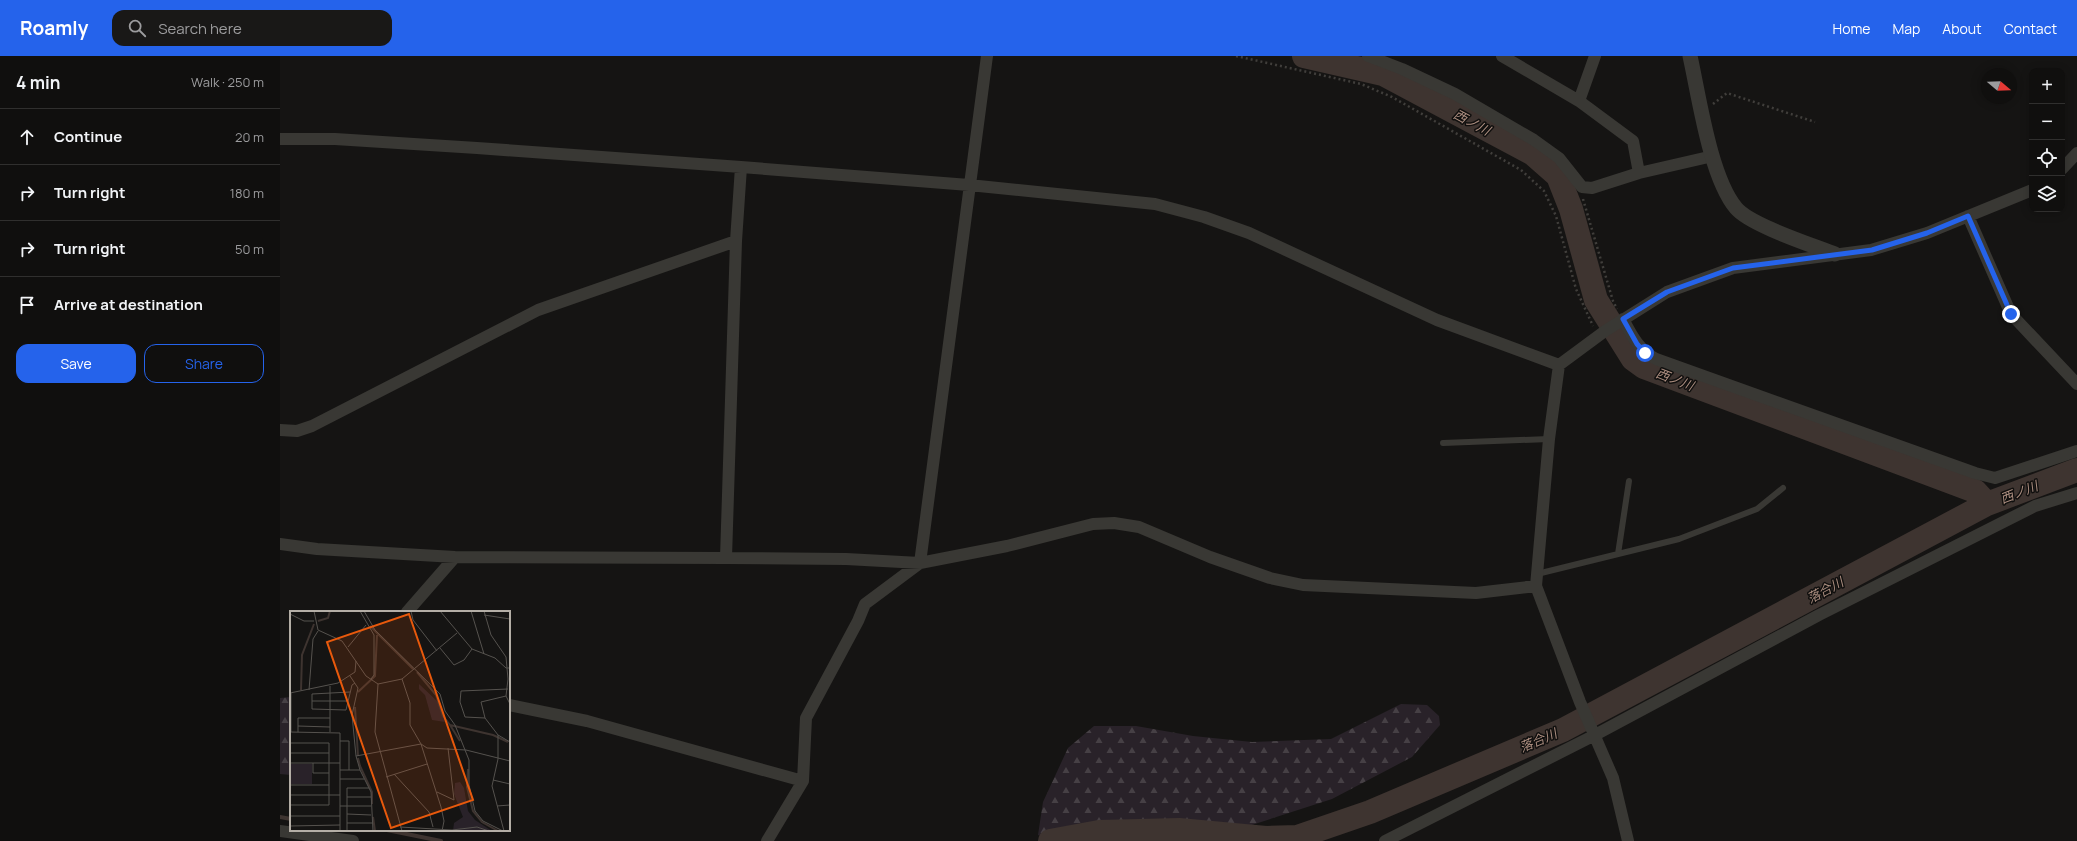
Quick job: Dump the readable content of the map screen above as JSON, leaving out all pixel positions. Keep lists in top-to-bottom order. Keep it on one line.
{"water":["西ノ川","落合川"],"north":"right","page":{"header":"Roamly","search":"Search here","nav":["Home","Map","About","Contact"],"heading":["4 min","Walk · 250 m"],"map_buttons":["+","−"],"list":[["Continue","20 m"],["Turn right","180 m"],["Turn right","50 m"],"Arrive at destination"],"buttons":["Save","Share"]}}
